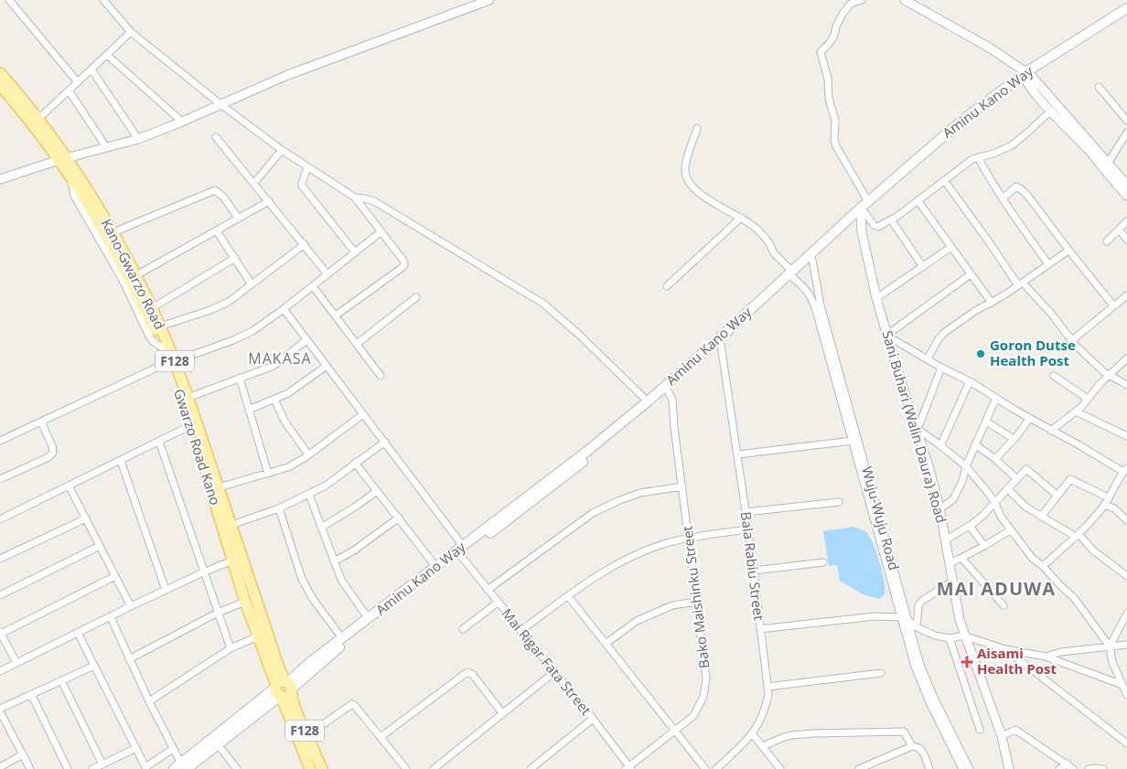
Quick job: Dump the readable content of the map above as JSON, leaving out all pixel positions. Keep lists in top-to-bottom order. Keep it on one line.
{"streets":{"main road":["Aminu Kano Way","Kano-Gwarzo Road","F128","Gwarzo Road Kano"],"street":["Sani Buhari (Walin Daura) Road","Wuju-Wuju Road","Bala Rabiu Street","Bako Maishinku Street","Mai Rigar Fata Street"]},"crossings":[["Aminu Kano Way","Kano-Gwarzo Road"],["Aminu Kano Way","Sani Buhari (Walin Daura) Road"],["Aminu Kano Way","Gwarzo Road Kano"],["Aminu Kano Way","Wuju-Wuju Road"],["Aminu Kano Way","Bala Rabiu Street"],["Aminu Kano Way","Bako Maishinku Street"],["Aminu Kano Way","Mai Rigar Fata Street"],["Kano-Gwarzo Road","Gwarzo Road Kano"],["Bako Maishinku Street","Mai Rigar Fata Street"]],"districts":["MAKASA","MAI ADUWA"],"places":{"other":["Goron Dutse Health Post"],"health":["Aisami Health Post"]}}
